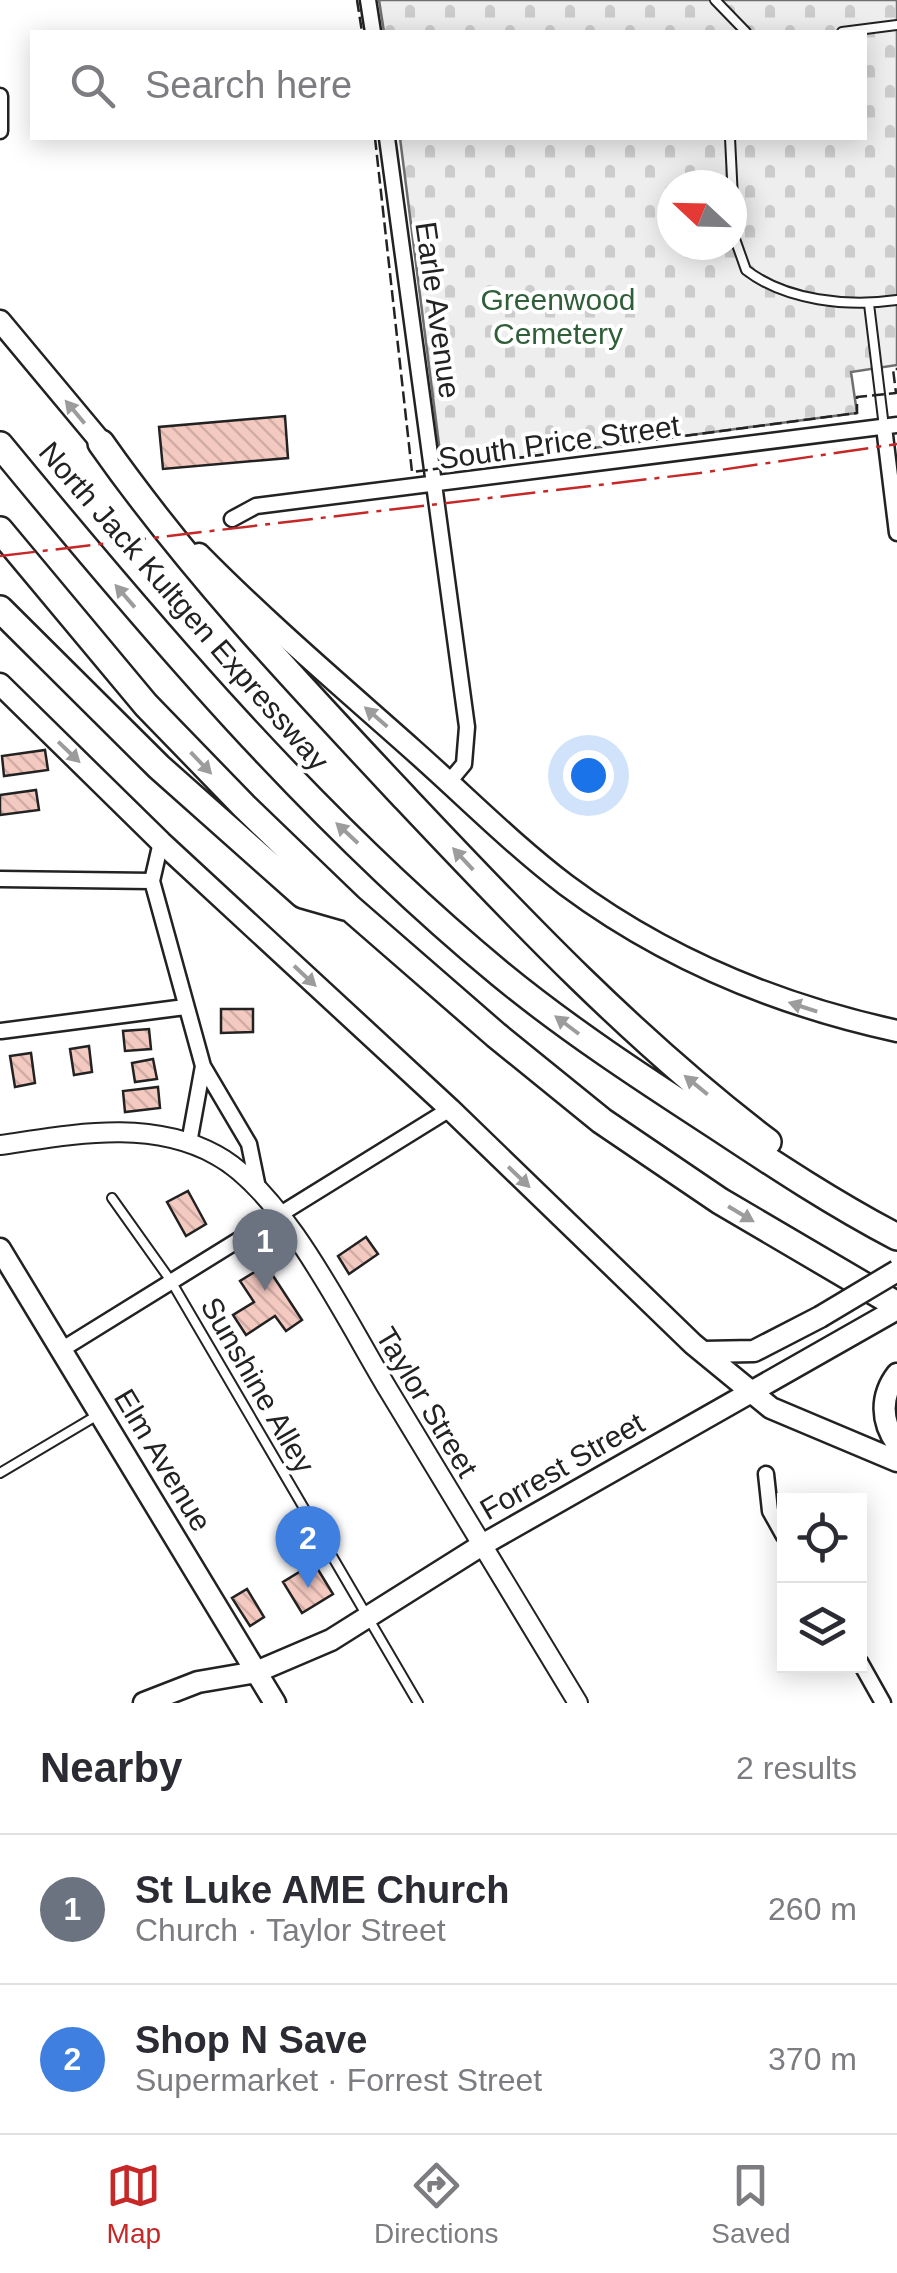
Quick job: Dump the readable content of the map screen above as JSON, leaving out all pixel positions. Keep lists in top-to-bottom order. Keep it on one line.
{"streets":{"highway":["North Jack Kultgen Expressway"],"main road":["Elm Avenue","Forrest Street"],"street":["Earle Avenue","South Price Street","Taylor Street"],"lane":["Sunshine Alley"]},"crossings":[["Earle Avenue","South Price Street"],["Earle Avenue","North Jack Kultgen Expressway"],["Sunshine Alley","Forrest Street"],["Taylor Street","Forrest Street"],["Elm Avenue","Forrest Street"]],"parks":["Greenwood Cemetery"],"north":"left","page":{"search":"Search here","pins":["1","2"],"heading":["Nearby","2 results"],"list":[{"mark":"1","name":"St Luke AME Church","note":"Church · Taylor Street","value":"260 m"},{"mark":"2","name":"Shop N Save","note":"Supermarket · Forrest Street","value":"370 m"}],"nav":["Map","Directions","Saved"]}}
